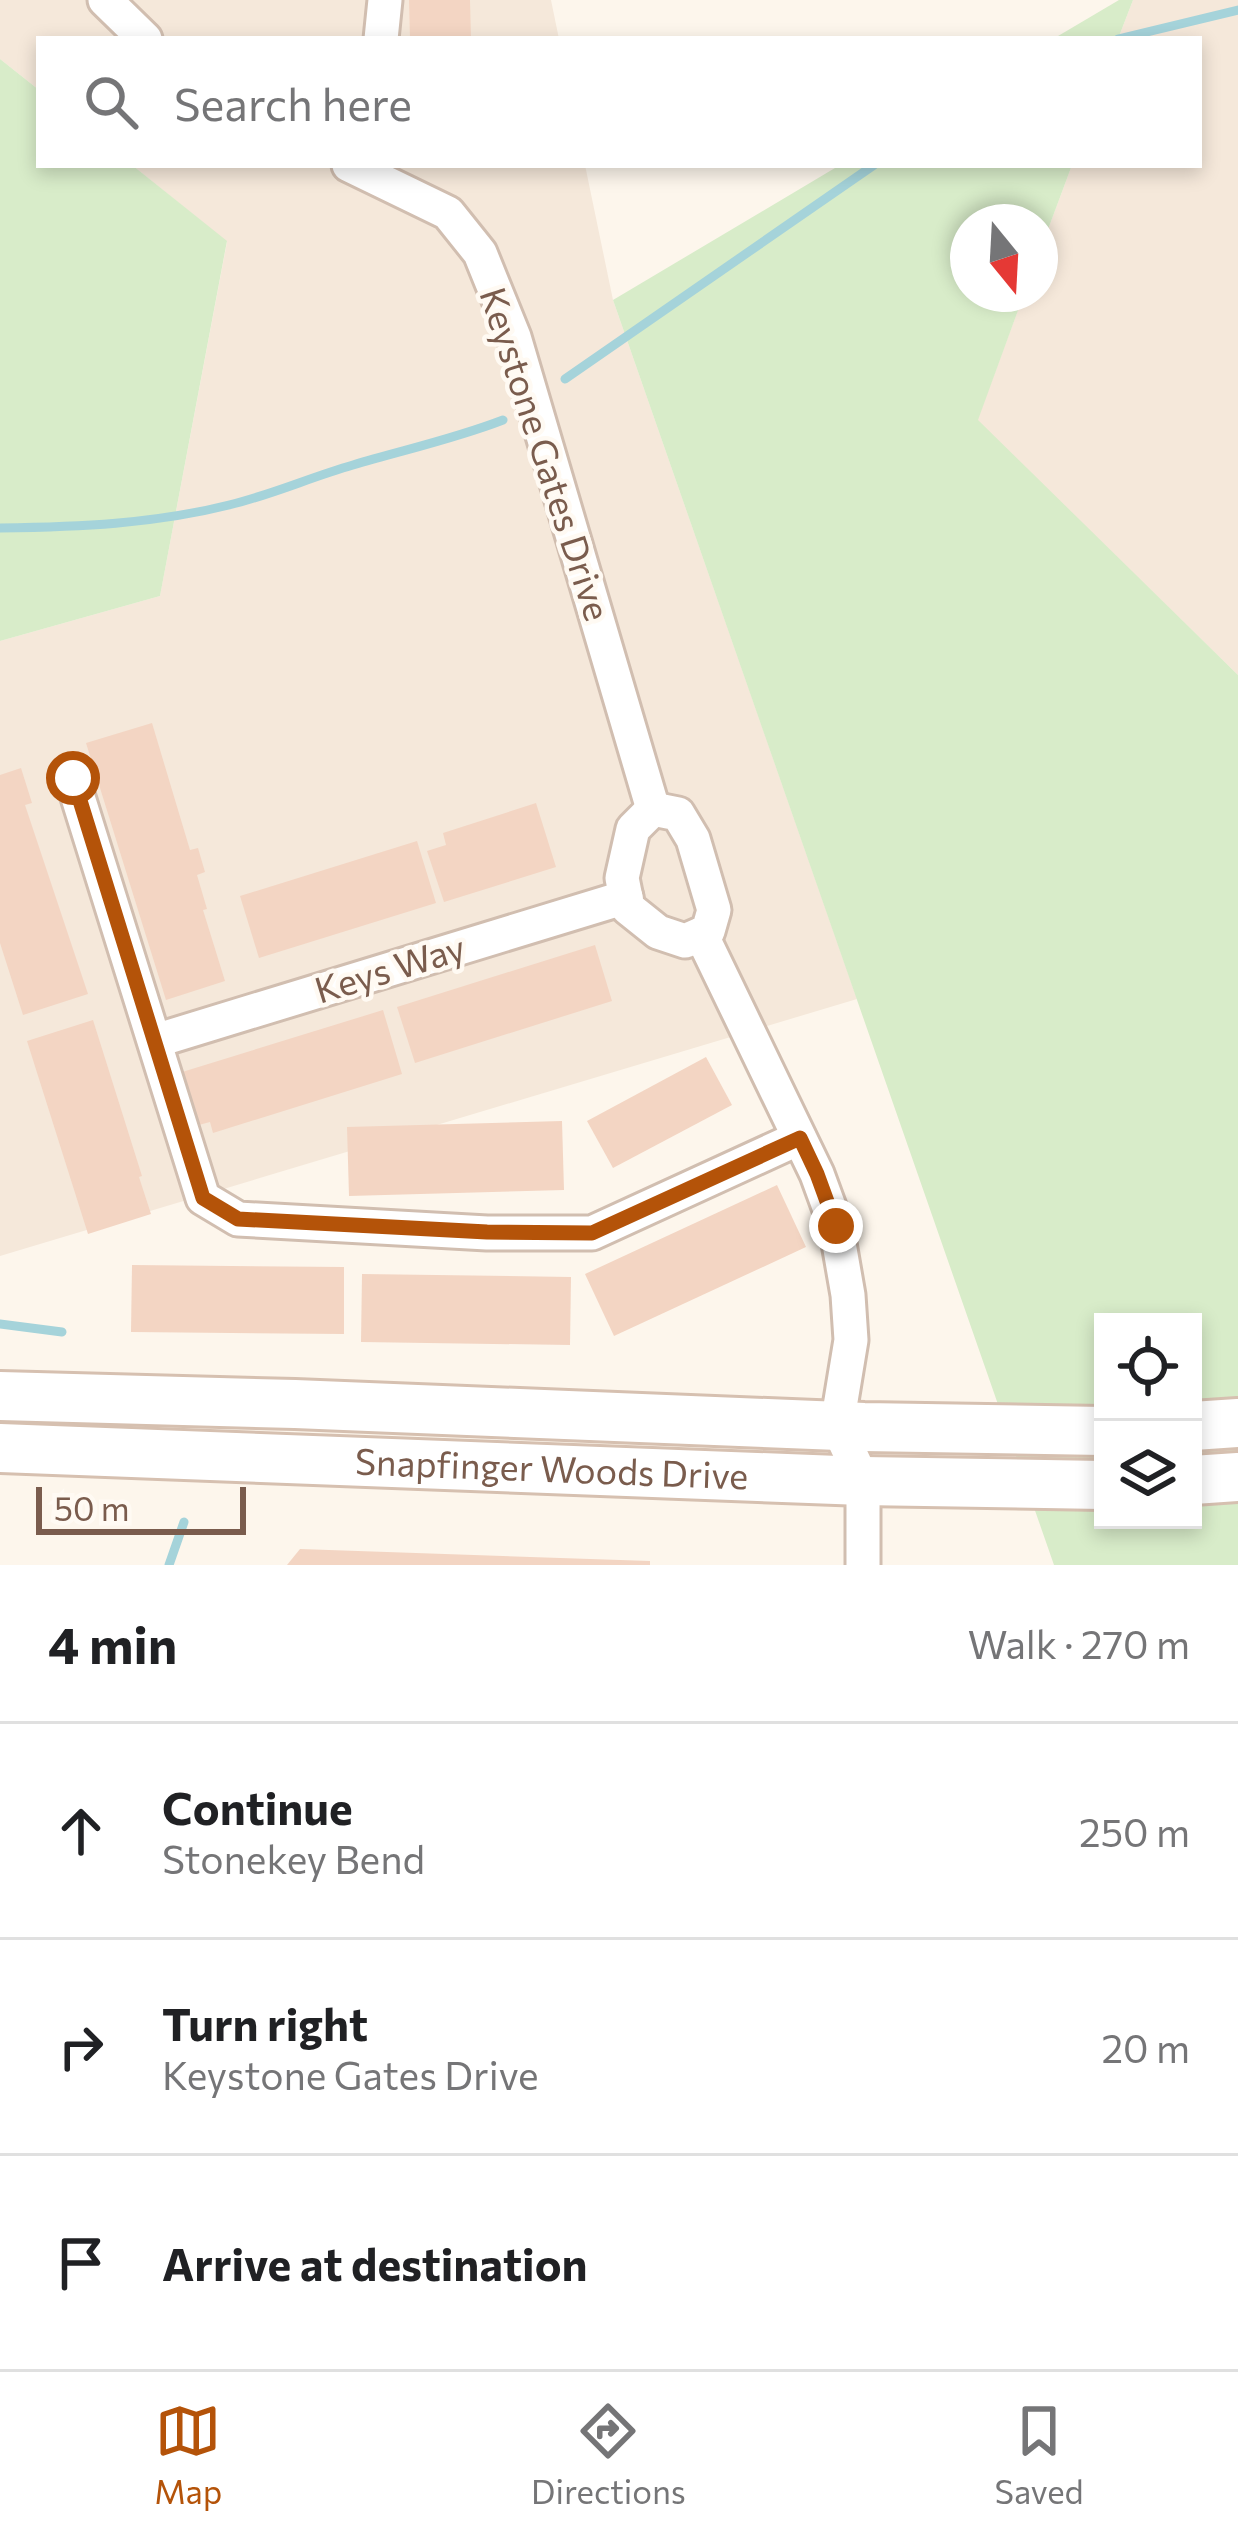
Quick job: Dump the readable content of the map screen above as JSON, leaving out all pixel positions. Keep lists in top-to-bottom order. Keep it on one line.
{"streets":{"main road":["Snapfinger Woods Drive"],"street":["Keystone Gates Drive","Keys Way"]},"crossings":[["Keystone Gates Drive","Keys Way"]],"scale_bar":"50 m","north":"bottom","page":{"search":"Search here","scale":"50 m","heading":["4 min","Walk · 270 m"],"list":[["Continue","Stonekey Bend","250 m"],["Turn right","Keystone Gates Drive","20 m"],"Arrive at destination"],"nav":["Map","Directions","Saved"]}}
